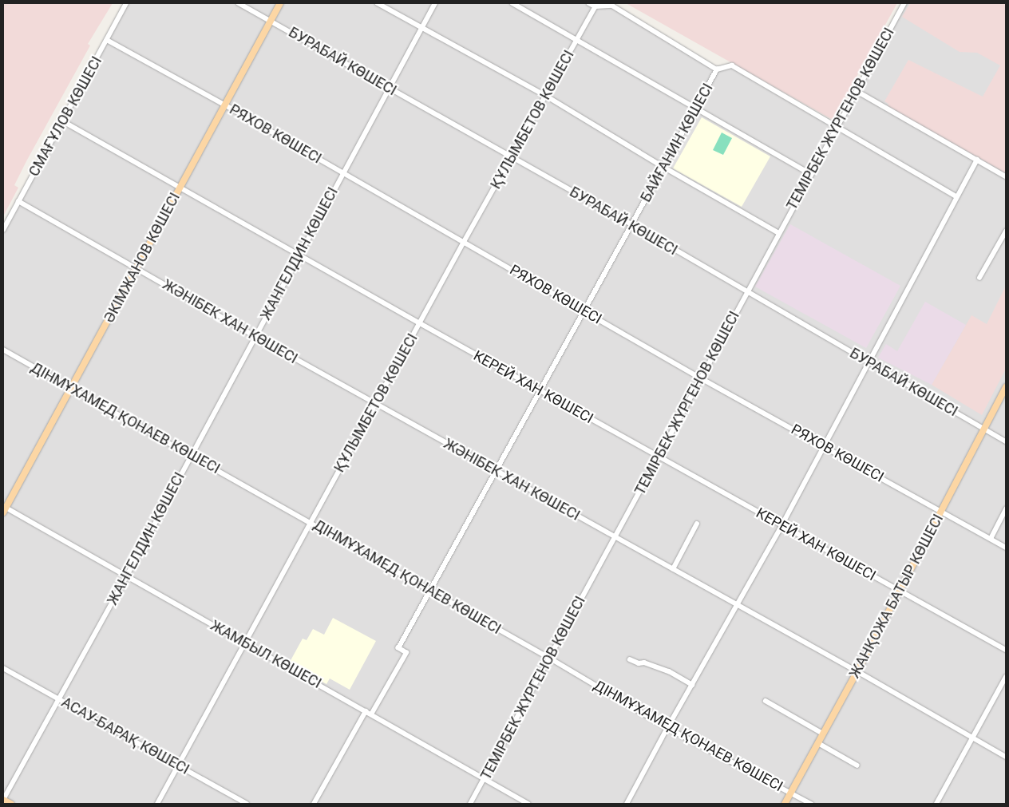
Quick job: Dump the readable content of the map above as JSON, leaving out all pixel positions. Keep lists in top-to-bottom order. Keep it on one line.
{"streets":{"main road":["ӘКІМЖАНОВ КӨШЕСІ","ЖАНҚОЖА БАТЫР КӨШЕСІ"],"street":["БУРАБАЙ КӨШЕСІ","СМАҒҰЛОВ КӨШЕСІ","ТЕМІРБЕК ЖҮРГЕНОВ КӨШЕСІ","ҚҰЛЫМБЕТОВ КӨШЕСІ","РЯХОВ КӨШЕСІ","БАЙҒАНИН КӨШЕСІ","ЖАНГЕЛДИН КӨШЕСІ","ЖӘНІБЕК ХАН КӨШЕСІ","КЕРЕЙ ХАН КӨШЕСІ","ДІНМҰХАМЕД ҚОНАЕВ КӨШЕСІ","ЖАМБЫЛ КӨШЕСІ","АСАУ-БАРАҚ КӨШЕСІ"]},"crossings":[["БУРАБАЙ КӨШЕСІ","ТЕМІРБЕК ЖҮРГЕНОВ КӨШЕСІ"],["БУРАБАЙ КӨШЕСІ","ҚҰЛЫМБЕТОВ КӨШЕСІ"],["БУРАБАЙ КӨШЕСІ","БАЙҒАНИН КӨШЕСІ"],["БУРАБАЙ КӨШЕСІ","ЖАНГЕЛДИН КӨШЕСІ"],["БУРАБАЙ КӨШЕСІ","ӘКІМЖАНОВ КӨШЕСІ"],["БУРАБАЙ КӨШЕСІ","ЖАНҚОЖА БАТЫР КӨШЕСІ"],["СМАҒҰЛОВ КӨШЕСІ","РЯХОВ КӨШЕСІ"],["СМАҒҰЛОВ КӨШЕСІ","ЖӘНІБЕК ХАН КӨШЕСІ"],["СМАҒҰЛОВ КӨШЕСІ","КЕРЕЙ ХАН КӨШЕСІ"],["ТЕМІРБЕК ЖҮРГЕНОВ КӨШЕСІ","РЯХОВ КӨШЕСІ"],["ТЕМІРБЕК ЖҮРГЕНОВ КӨШЕСІ","ЖӘНІБЕК ХАН КӨШЕСІ"],["ТЕМІРБЕК ЖҮРГЕНОВ КӨШЕСІ","КЕРЕЙ ХАН КӨШЕСІ"],["ТЕМІРБЕК ЖҮРГЕНОВ КӨШЕСІ","ДІНМҰХАМЕД ҚОНАЕВ КӨШЕСІ"],["ТЕМІРБЕК ЖҮРГЕНОВ КӨШЕСІ","ЖАМБЫЛ КӨШЕСІ"],["ҚҰЛЫМБЕТОВ КӨШЕСІ","РЯХОВ КӨШЕСІ"],["ҚҰЛЫМБЕТОВ КӨШЕСІ","ЖӘНІБЕК ХАН КӨШЕСІ"],["ҚҰЛЫМБЕТОВ КӨШЕСІ","КЕРЕЙ ХАН КӨШЕСІ"],["ҚҰЛЫМБЕТОВ КӨШЕСІ","ДІНМҰХАМЕД ҚОНАЕВ КӨШЕСІ"],["ҚҰЛЫМБЕТОВ КӨШЕСІ","ЖАМБЫЛ КӨШЕСІ"],["ҚҰЛЫМБЕТОВ КӨШЕСІ","АСАУ-БАРАҚ КӨШЕСІ"],["РЯХОВ КӨШЕСІ","БАЙҒАНИН КӨШЕСІ"],["РЯХОВ КӨШЕСІ","ЖАНГЕЛДИН КӨШЕСІ"],["РЯХОВ КӨШЕСІ","ӘКІМЖАНОВ КӨШЕСІ"],["РЯХОВ КӨШЕСІ","ЖАНҚОЖА БАТЫР КӨШЕСІ"],["БАЙҒАНИН КӨШЕСІ","ЖӘНІБЕК ХАН КӨШЕСІ"],["БАЙҒАНИН КӨШЕСІ","КЕРЕЙ ХАН КӨШЕСІ"],["БАЙҒАНИН КӨШЕСІ","ДІНМҰХАМЕД ҚОНАЕВ КӨШЕСІ"],["БАЙҒАНИН КӨШЕСІ","ЖАМБЫЛ КӨШЕСІ"],["ЖАНГЕЛДИН КӨШЕСІ","ЖӘНІБЕК ХАН КӨШЕСІ"],["ЖАНГЕЛДИН КӨШЕСІ","КЕРЕЙ ХАН КӨШЕСІ"],["ЖАНГЕЛДИН КӨШЕСІ","ДІНМҰХАМЕД ҚОНАЕВ КӨШЕСІ"],["ЖАНГЕЛДИН КӨШЕСІ","ЖАМБЫЛ КӨШЕСІ"],["ЖАНГЕЛДИН КӨШЕСІ","АСАУ-БАРАҚ КӨШЕСІ"],["ӘКІМЖАНОВ КӨШЕСІ","ЖӘНІБЕК ХАН КӨШЕСІ"],["ӘКІМЖАНОВ КӨШЕСІ","КЕРЕЙ ХАН КӨШЕСІ"],["ӘКІМЖАНОВ КӨШЕСІ","ДІНМҰХАМЕД ҚОНАЕВ КӨШЕСІ"],["ӘКІМЖАНОВ КӨШЕСІ","ЖАМБЫЛ КӨШЕСІ"],["ЖӘНІБЕК ХАН КӨШЕСІ","ЖАНҚОЖА БАТЫР КӨШЕСІ"],["КЕРЕЙ ХАН КӨШЕСІ","ЖАНҚОЖА БАТЫР КӨШЕСІ"],["ДІНМҰХАМЕД ҚОНАЕВ КӨШЕСІ","ЖАНҚОЖА БАТЫР КӨШЕСІ"]]}
